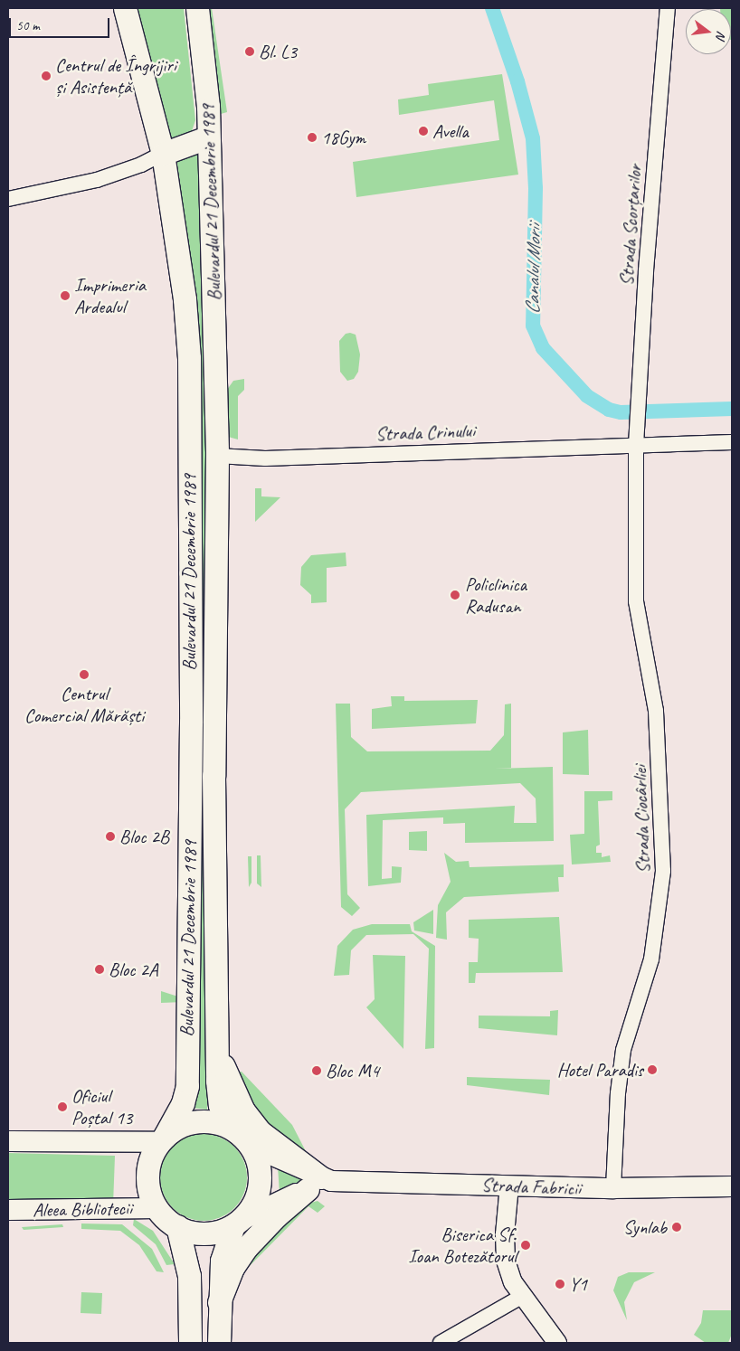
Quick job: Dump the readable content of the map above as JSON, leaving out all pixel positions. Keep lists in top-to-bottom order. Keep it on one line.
{"streets":{"main road":["Bulevardul 21 Decembrie 1989","Strada Fabricii","Aleea Bibliotecii"],"street":["Strada Scorțarilor","Strada Crinului","Strada Ciocârliei"]},"crossings":[["Bulevardul 21 Decembrie 1989","Strada Crinului"],["Bulevardul 21 Decembrie 1989","Strada Fabricii"],["Bulevardul 21 Decembrie 1989","Aleea Bibliotecii"],["Strada Scorțarilor","Strada Crinului"],["Strada Scorțarilor","Strada Ciocârliei"],["Strada Crinului","Strada Ciocârliei"],["Strada Ciocârliei","Strada Fabricii"],["Strada Fabricii","Aleea Bibliotecii"]],"water":["Canalul Morii"],"places":["Bl. L3","Centrul de Îngrijiri și Asistență","Avella","18Gym","Imprimeria Ardealul","Policlinica Radusan","Centrul Comercial Mărăști","Bloc 2B","Bloc 2A","Hotel Paradis","Bloc M4","Oficiul Poștal 13","Synlab","Biserica Sf. Ioan Botezătorul","Y1"],"scale_bar":"50 m","north":"right"}
